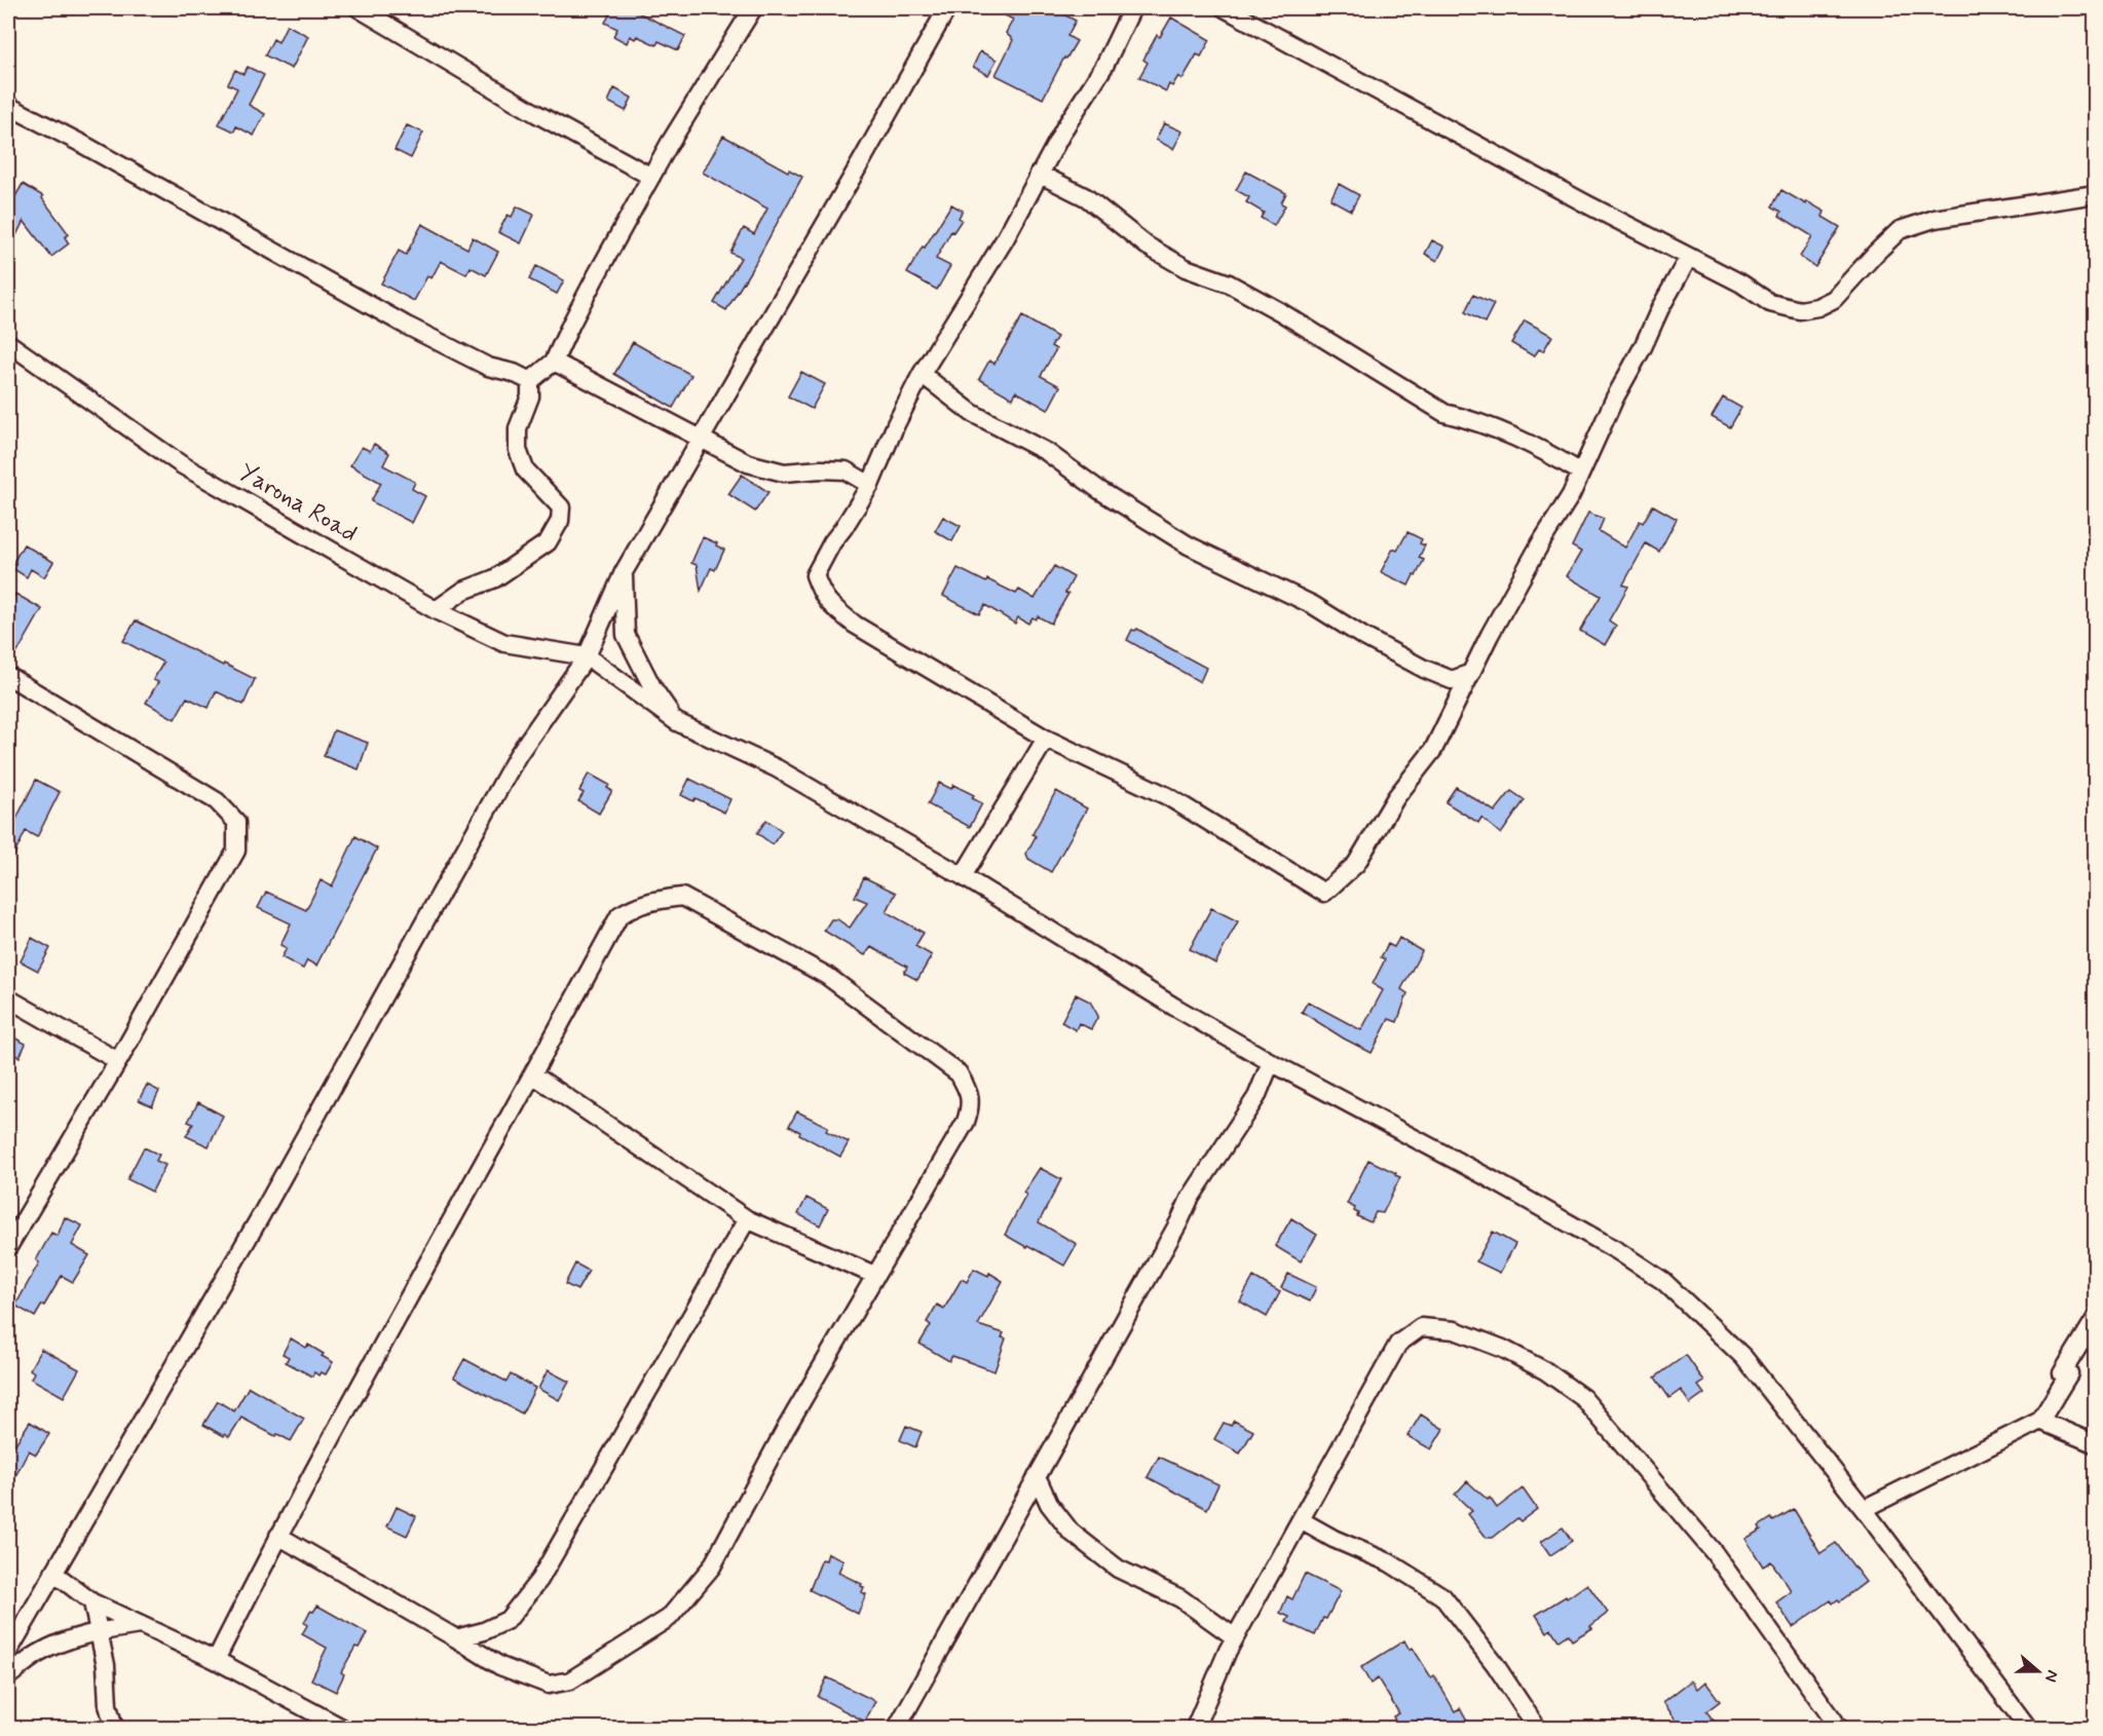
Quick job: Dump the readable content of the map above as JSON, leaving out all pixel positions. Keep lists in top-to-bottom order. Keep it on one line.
{"streets":{"street":["Yarona Road"]},"north":"right"}
